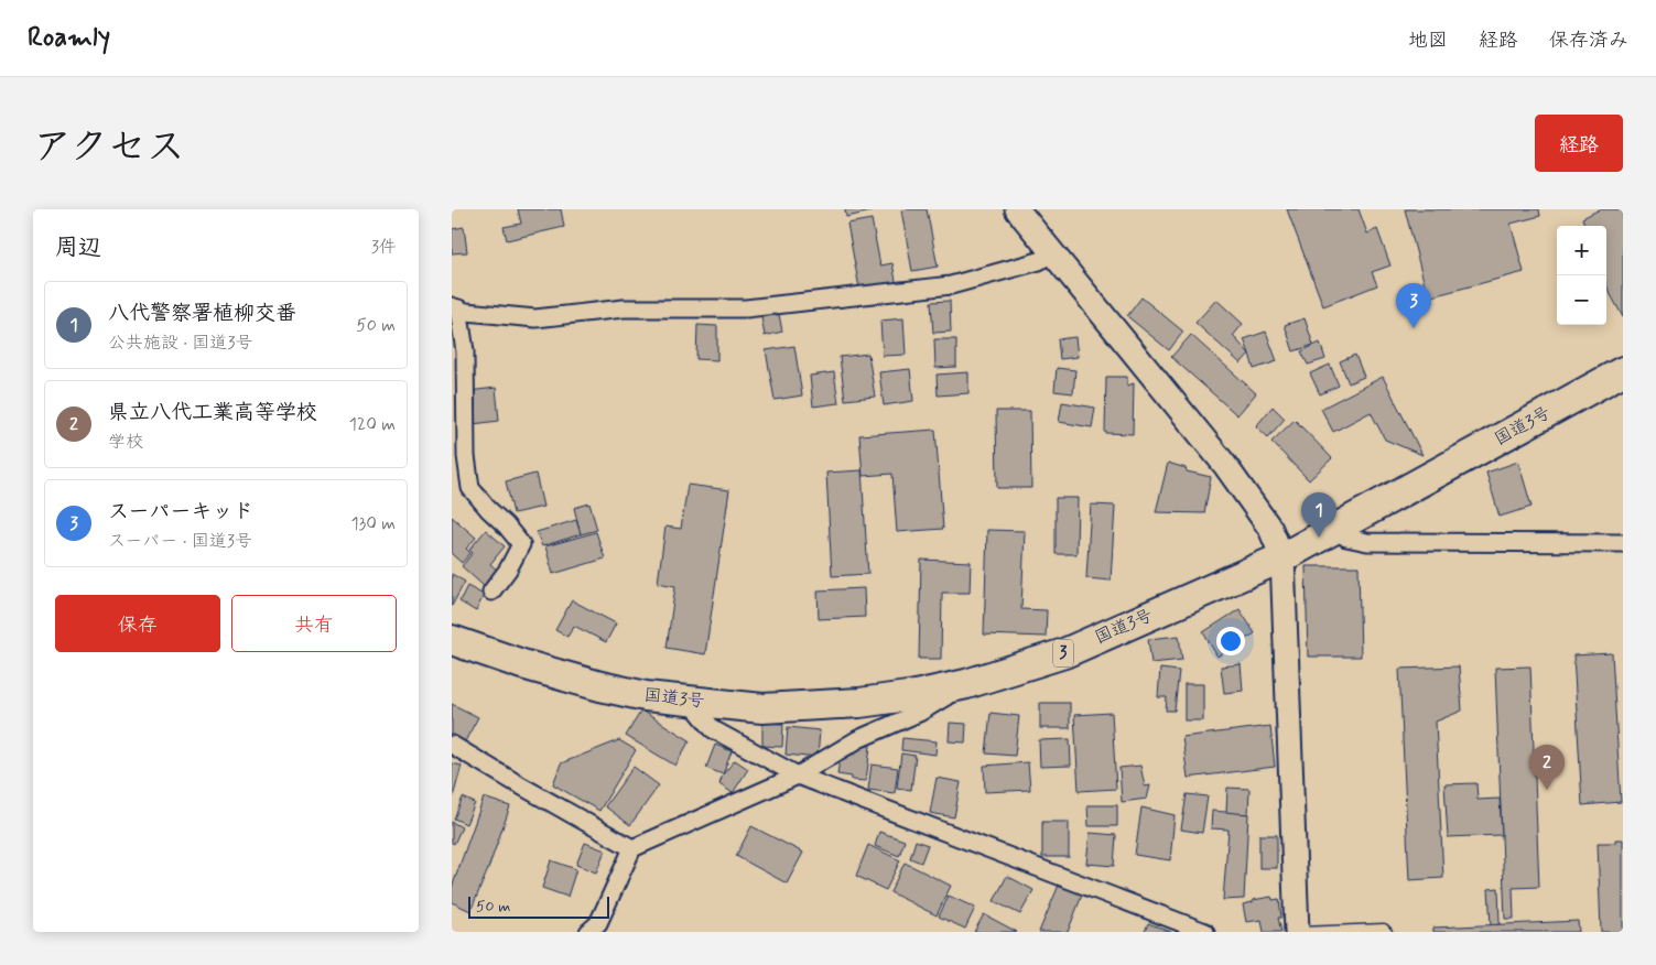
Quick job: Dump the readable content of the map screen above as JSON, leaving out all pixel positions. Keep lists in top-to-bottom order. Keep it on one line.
{"streets":{"highway":["国道3号","3"]},"scale_bar":"50 m","page":{"header":"Roamly","nav":["地図","経路","保存済み"],"title":"アクセス","buttons":["経路",["保存","共有"]],"heading":["周辺","3件"],"map_buttons":["+","−"],"list":[{"mark":"1","name":"八代警察署植柳交番","note":"公共施設 · 国道3号","value":"50 m"},{"mark":"2","name":"県立八代工業高等学校","note":"学校","value":"120 m"},{"mark":"3","name":"スーパーキッド","note":"スーパー · 国道3号","value":"130 m"}],"pins":["3","1","2"],"scale":"50 m"}}
